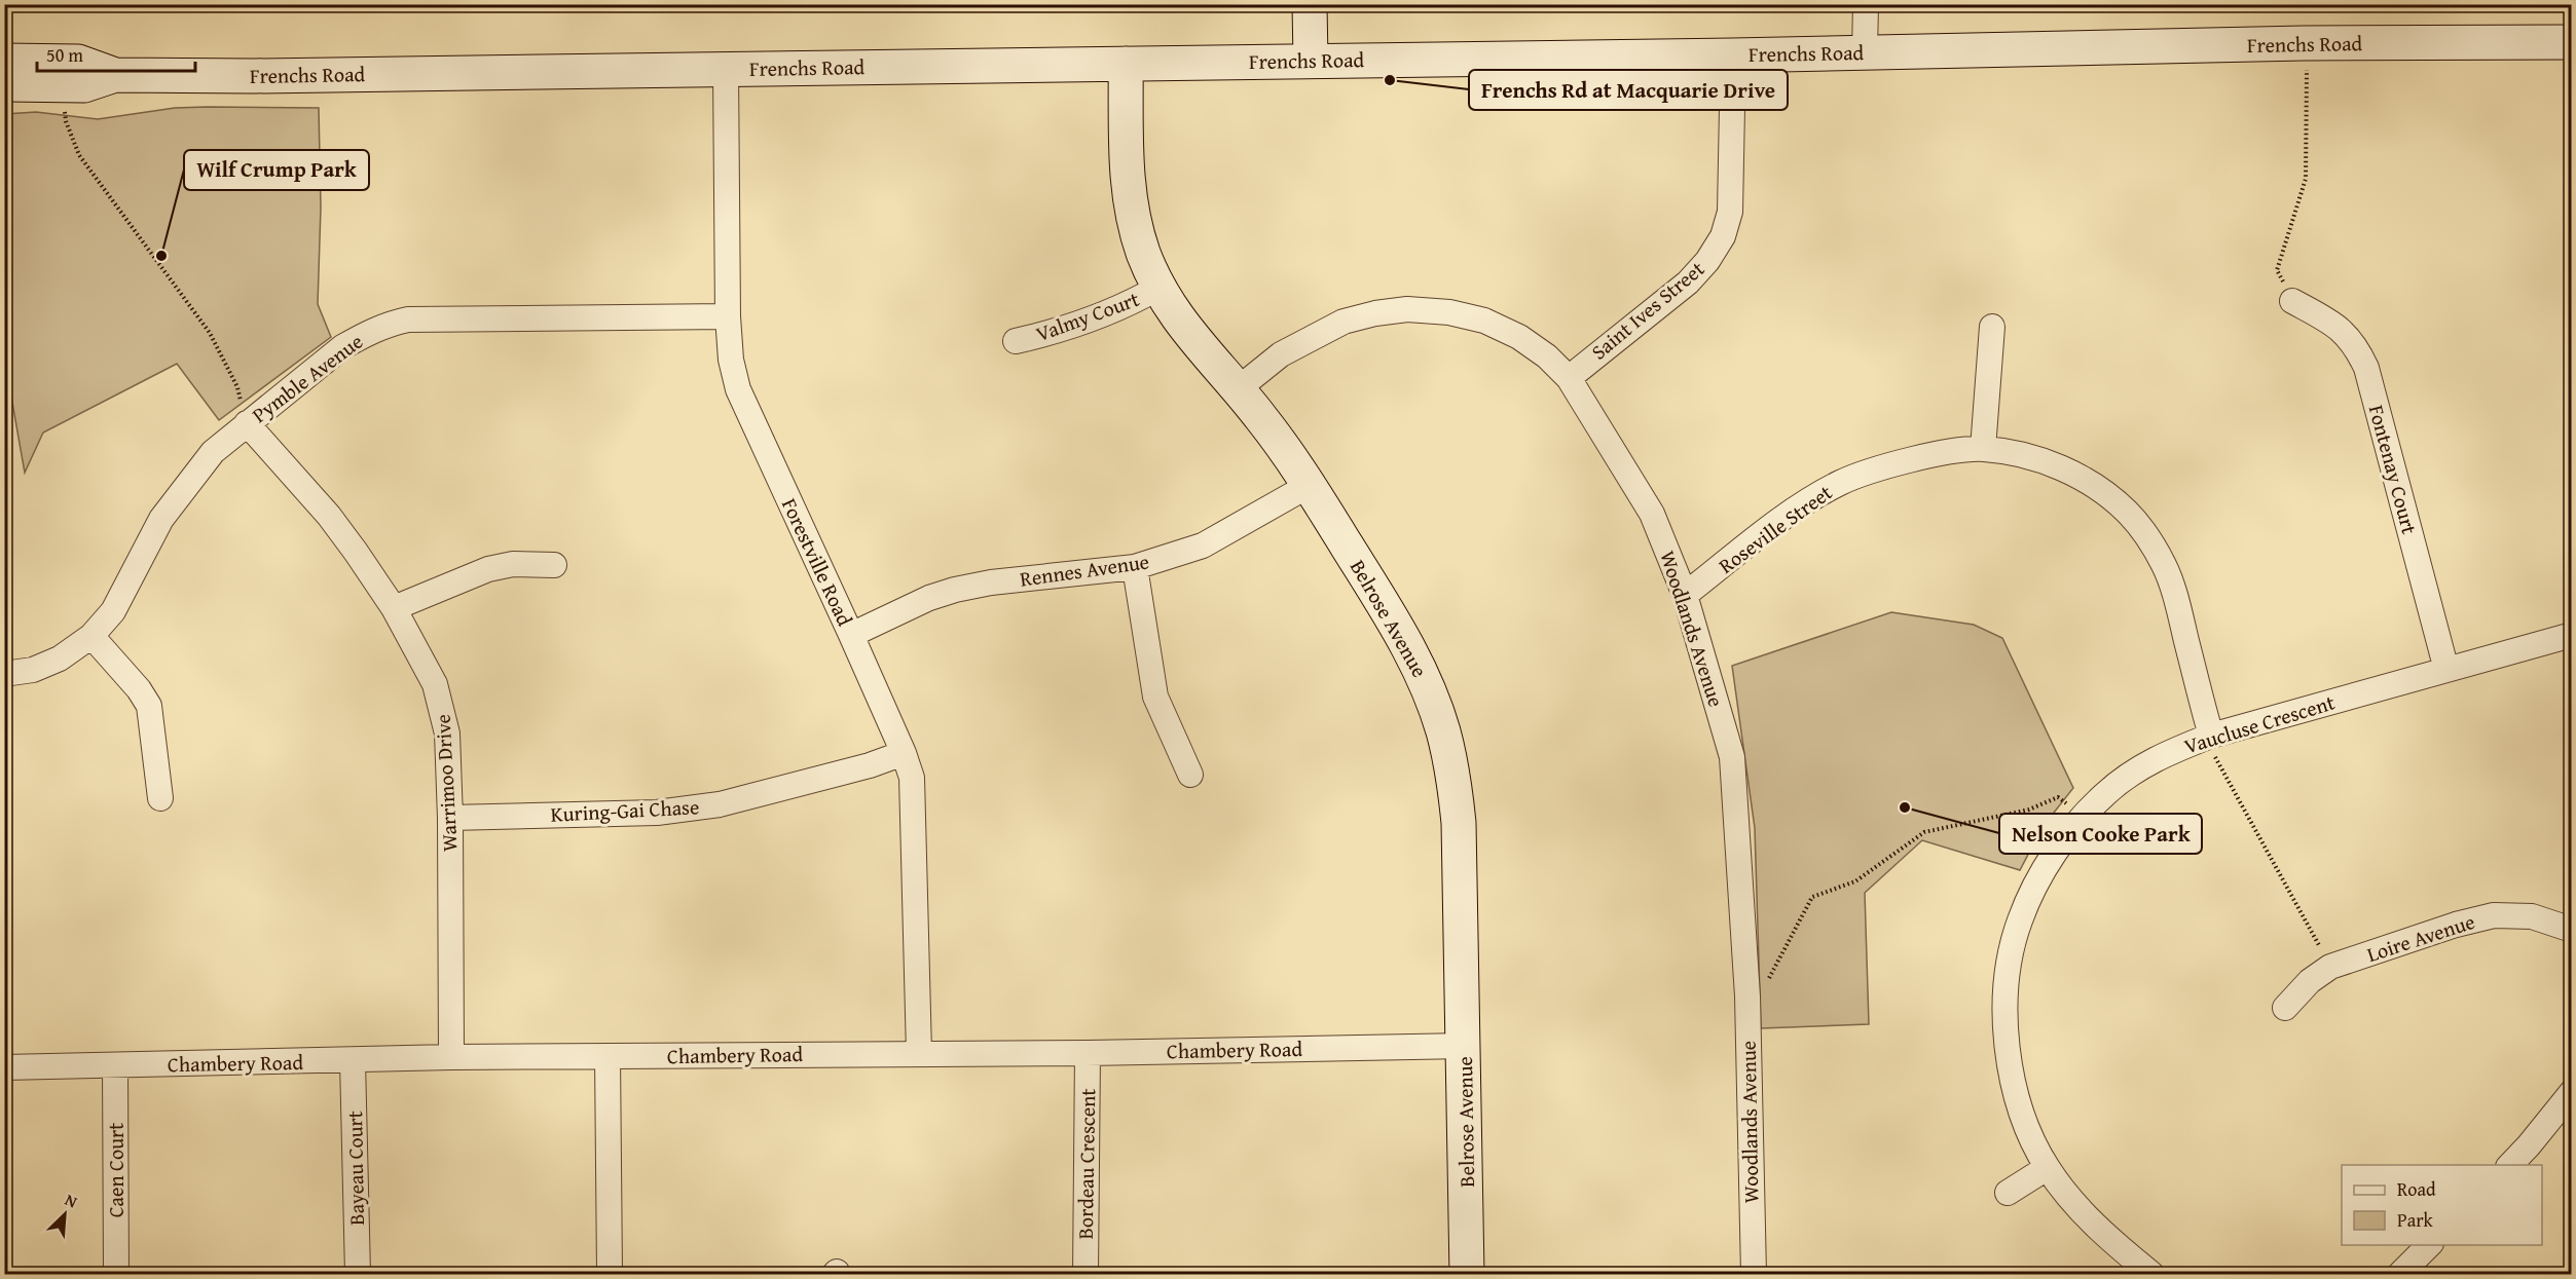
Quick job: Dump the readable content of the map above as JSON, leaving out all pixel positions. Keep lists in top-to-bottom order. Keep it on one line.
{"streets":{"street":["Frenchs Road","Saint Ives Street","Valmy Court","Pymble Avenue","Fontenay Court","Roseville Street","Forestville Road","Rennes Avenue","Belrose Avenue","Woodlands Avenue","Vaucluse Crescent","Warrimoo Drive","Kuring-Gai Chase","Loire Avenue","Chambery Road","Bordeau Crescent","Bayeau Court","Caen Court"]},"crossings":[["Frenchs Road","Saint Ives Street"],["Frenchs Road","Forestville Road"],["Frenchs Road","Belrose Avenue"],["Saint Ives Street","Woodlands Avenue"],["Valmy Court","Belrose Avenue"],["Pymble Avenue","Forestville Road"],["Pymble Avenue","Warrimoo Drive"],["Fontenay Court","Vaucluse Crescent"],["Roseville Street","Woodlands Avenue"],["Roseville Street","Vaucluse Crescent"],["Forestville Road","Rennes Avenue"],["Forestville Road","Kuring-Gai Chase"],["Forestville Road","Chambery Road"],["Rennes Avenue","Belrose Avenue"],["Belrose Avenue","Woodlands Avenue"],["Belrose Avenue","Chambery Road"],["Warrimoo Drive","Kuring-Gai Chase"],["Warrimoo Drive","Chambery Road"],["Chambery Road","Bordeau Crescent"],["Chambery Road","Bayeau Court"],["Chambery Road","Caen Court"]],"places":["Frenchs Rd at Macquarie Drive","Wilf Crump Park","Nelson Cooke Park"],"legend":["Road","Park"],"scale_bar":"50 m","north":"top right"}
